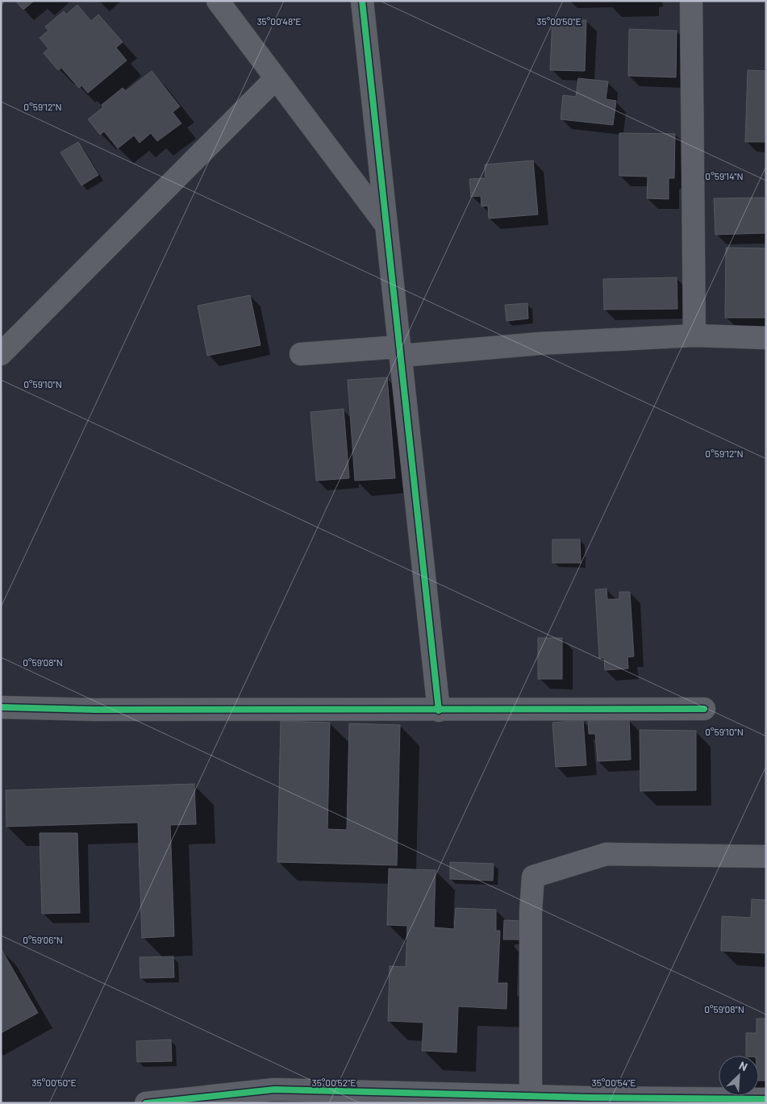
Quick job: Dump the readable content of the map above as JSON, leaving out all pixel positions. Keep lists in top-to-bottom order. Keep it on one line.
{"north":"top right","coordinates":["35°00'48\"E","35°00'50\"E","0°59'12\"N","0°59'14\"N","0°59'10\"N","0°59'08\"N","0°59'06\"N","35°00'52\"E","35°00'54\"E"]}
